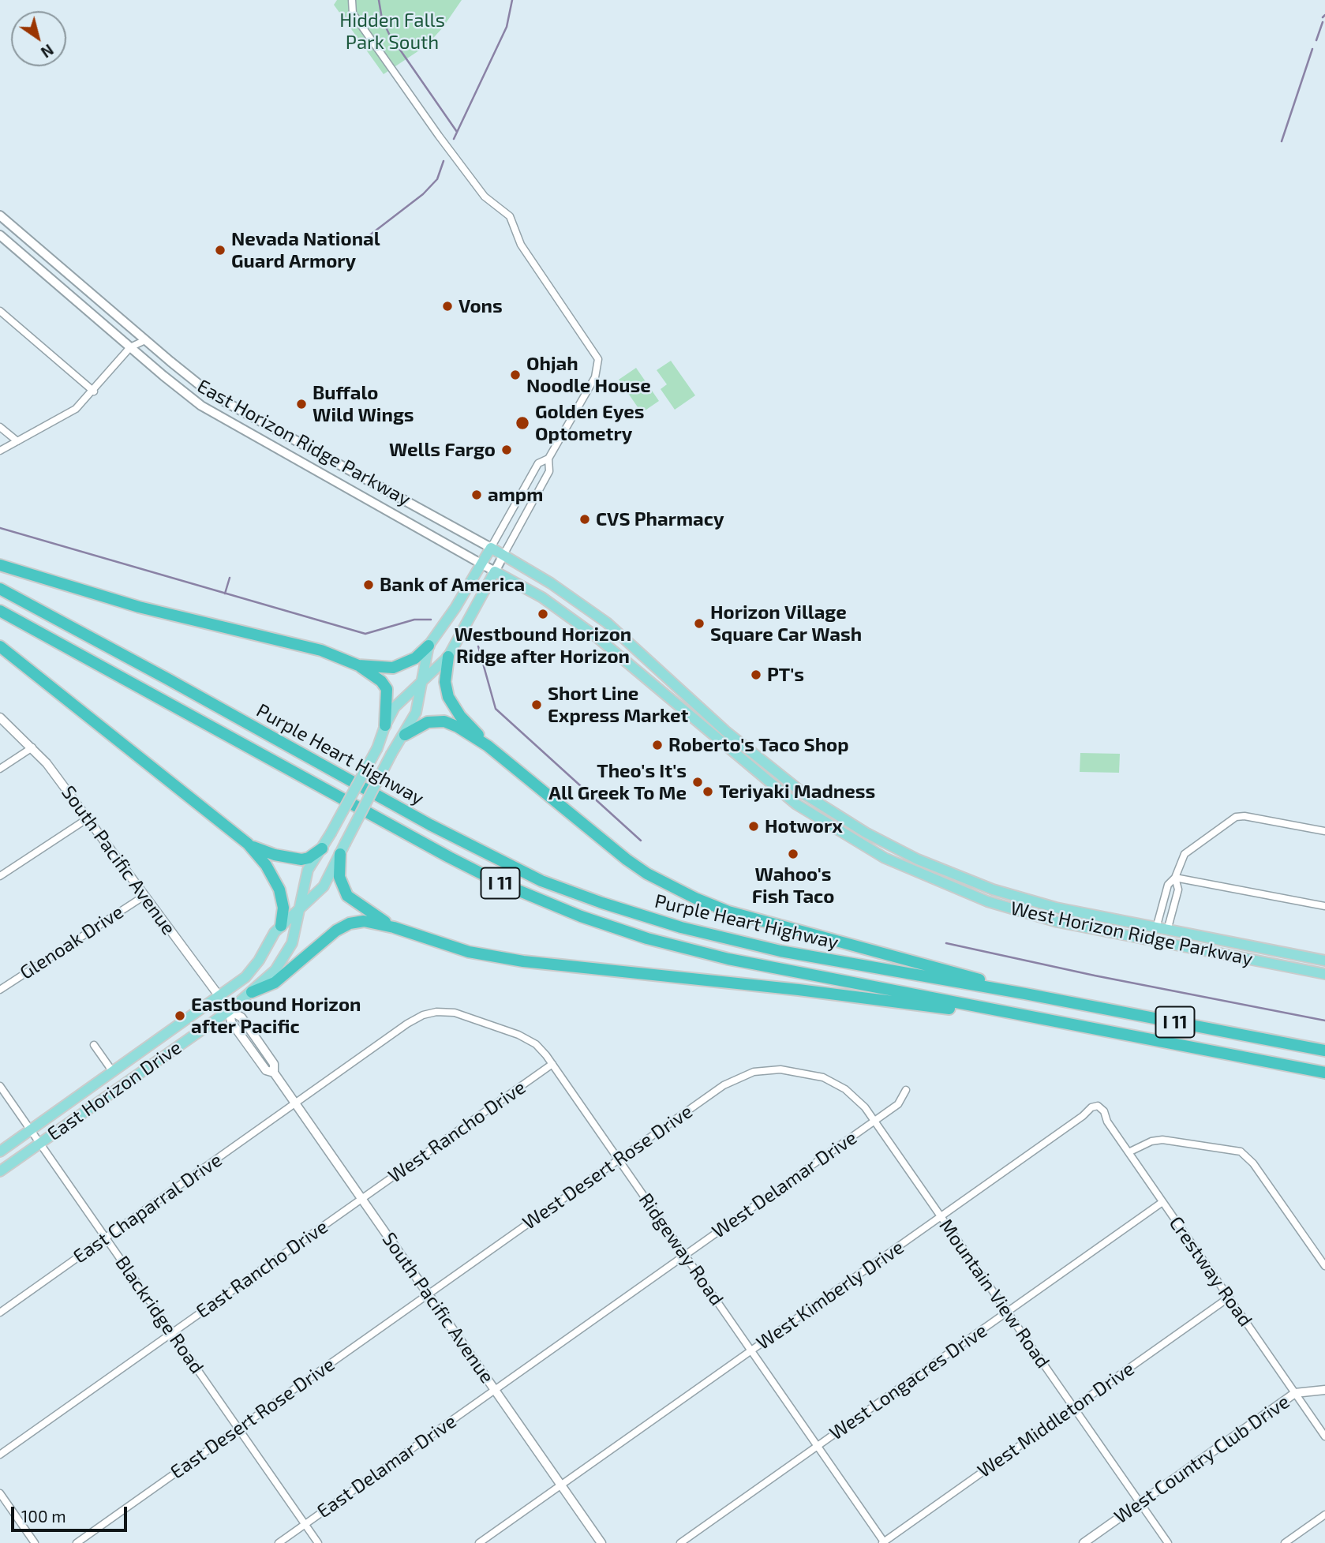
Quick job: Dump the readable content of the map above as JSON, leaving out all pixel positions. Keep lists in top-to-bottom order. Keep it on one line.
{"streets":{"highway":["Purple Heart Highway","I 11"],"main road":["East Horizon Ridge Parkway","West Horizon Ridge Parkway","East Horizon Drive"],"street":["South Pacific Avenue","Glenoak Drive","West Rancho Drive","West Desert Rose Drive","West Delamar Drive","East Chaparral Drive","Ridgeway Road","East Rancho Drive","Crestway Road","Mountain View Road","West Kimberly Drive","Blackridge Road","West Longacres Drive","East Desert Rose Drive","West Middleton Drive","West Country Club Drive","East Delamar Drive"]},"crossings":[["East Horizon Ridge Parkway","West Horizon Ridge Parkway"],["South Pacific Avenue","Glenoak Drive"],["South Pacific Avenue","East Horizon Drive"],["South Pacific Avenue","West Rancho Drive"],["South Pacific Avenue","West Desert Rose Drive"],["South Pacific Avenue","West Delamar Drive"],["South Pacific Avenue","East Chaparral Drive"],["South Pacific Avenue","East Rancho Drive"],["South Pacific Avenue","West Kimberly Drive"],["South Pacific Avenue","East Desert Rose Drive"],["South Pacific Avenue","East Delamar Drive"],["West Horizon Ridge Parkway","East Horizon Drive"],["East Horizon Drive","Blackridge Road"],["West Rancho Drive","Ridgeway Road"],["West Rancho Drive","East Rancho Drive"],["West Desert Rose Drive","Ridgeway Road"],["West Desert Rose Drive","Mountain View Road"],["West Desert Rose Drive","East Desert Rose Drive"],["West Delamar Drive","Ridgeway Road"],["West Delamar Drive","Mountain View Road"],["West Delamar Drive","East Delamar Drive"],["East Chaparral Drive","Ridgeway Road"],["East Chaparral Drive","Blackridge Road"],["Ridgeway Road","West Kimberly Drive"],["Ridgeway Road","West Longacres Drive"],["Ridgeway Road","West Middleton Drive"],["East Rancho Drive","Blackridge Road"],["Crestway Road","West Kimberly Drive"],["Crestway Road","West Longacres Drive"],["Crestway Road","West Middleton Drive"],["Crestway Road","West Country Club Drive"],["Mountain View Road","West Kimberly Drive"],["Mountain View Road","West Longacres Drive"],["Mountain View Road","West Middleton Drive"],["Mountain View Road","West Country Club Drive"],["Blackridge Road","East Desert Rose Drive"],["Blackridge Road","East Delamar Drive"]],"parks":["Hidden Falls Park South"],"places":["Nevada National Guard Armory","Vons","Ohjah Noodle House","Buffalo Wild Wings","Golden Eyes Optometry","Wells Fargo","ampm","CVS Pharmacy","Bank of America","Westbound Horizon Ridge after Horizon","Horizon Village Square Car Wash","PT's","Short Line Express Market","Roberto's Taco Shop","Theo's It's All Greek To Me","Teriyaki Madness","Hotworx","Wahoo's Fish Taco","Eastbound Horizon after Pacific"],"scale_bar":"100 m","north":"bottom right"}
